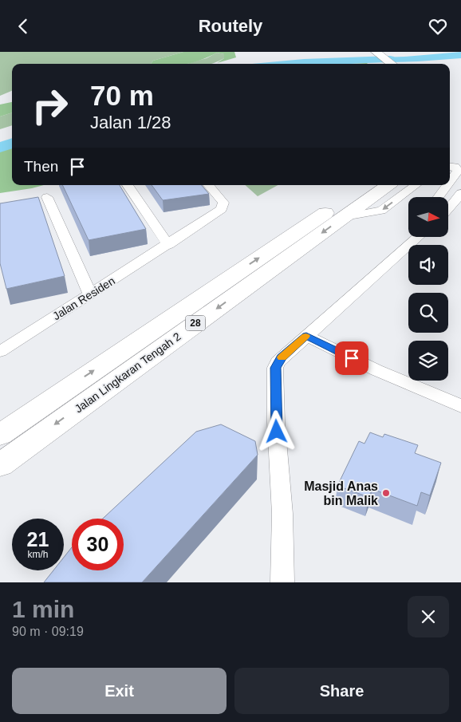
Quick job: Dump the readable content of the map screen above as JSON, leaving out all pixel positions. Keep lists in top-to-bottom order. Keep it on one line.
{"streets":{"highway":["28","Jalan Lingkaran Tengah 2"],"street":["Jalan Residen"]},"places":["Masjid Anas bin Malik"],"north":"right","page":{"header":"Routely","turn":["70 m","Jalan 1/28"],"then":"Then","speed":"21 km/h","limit":"30","heading":["1 min","90 m · 09:19"],"buttons":["Exit","Share"]}}
